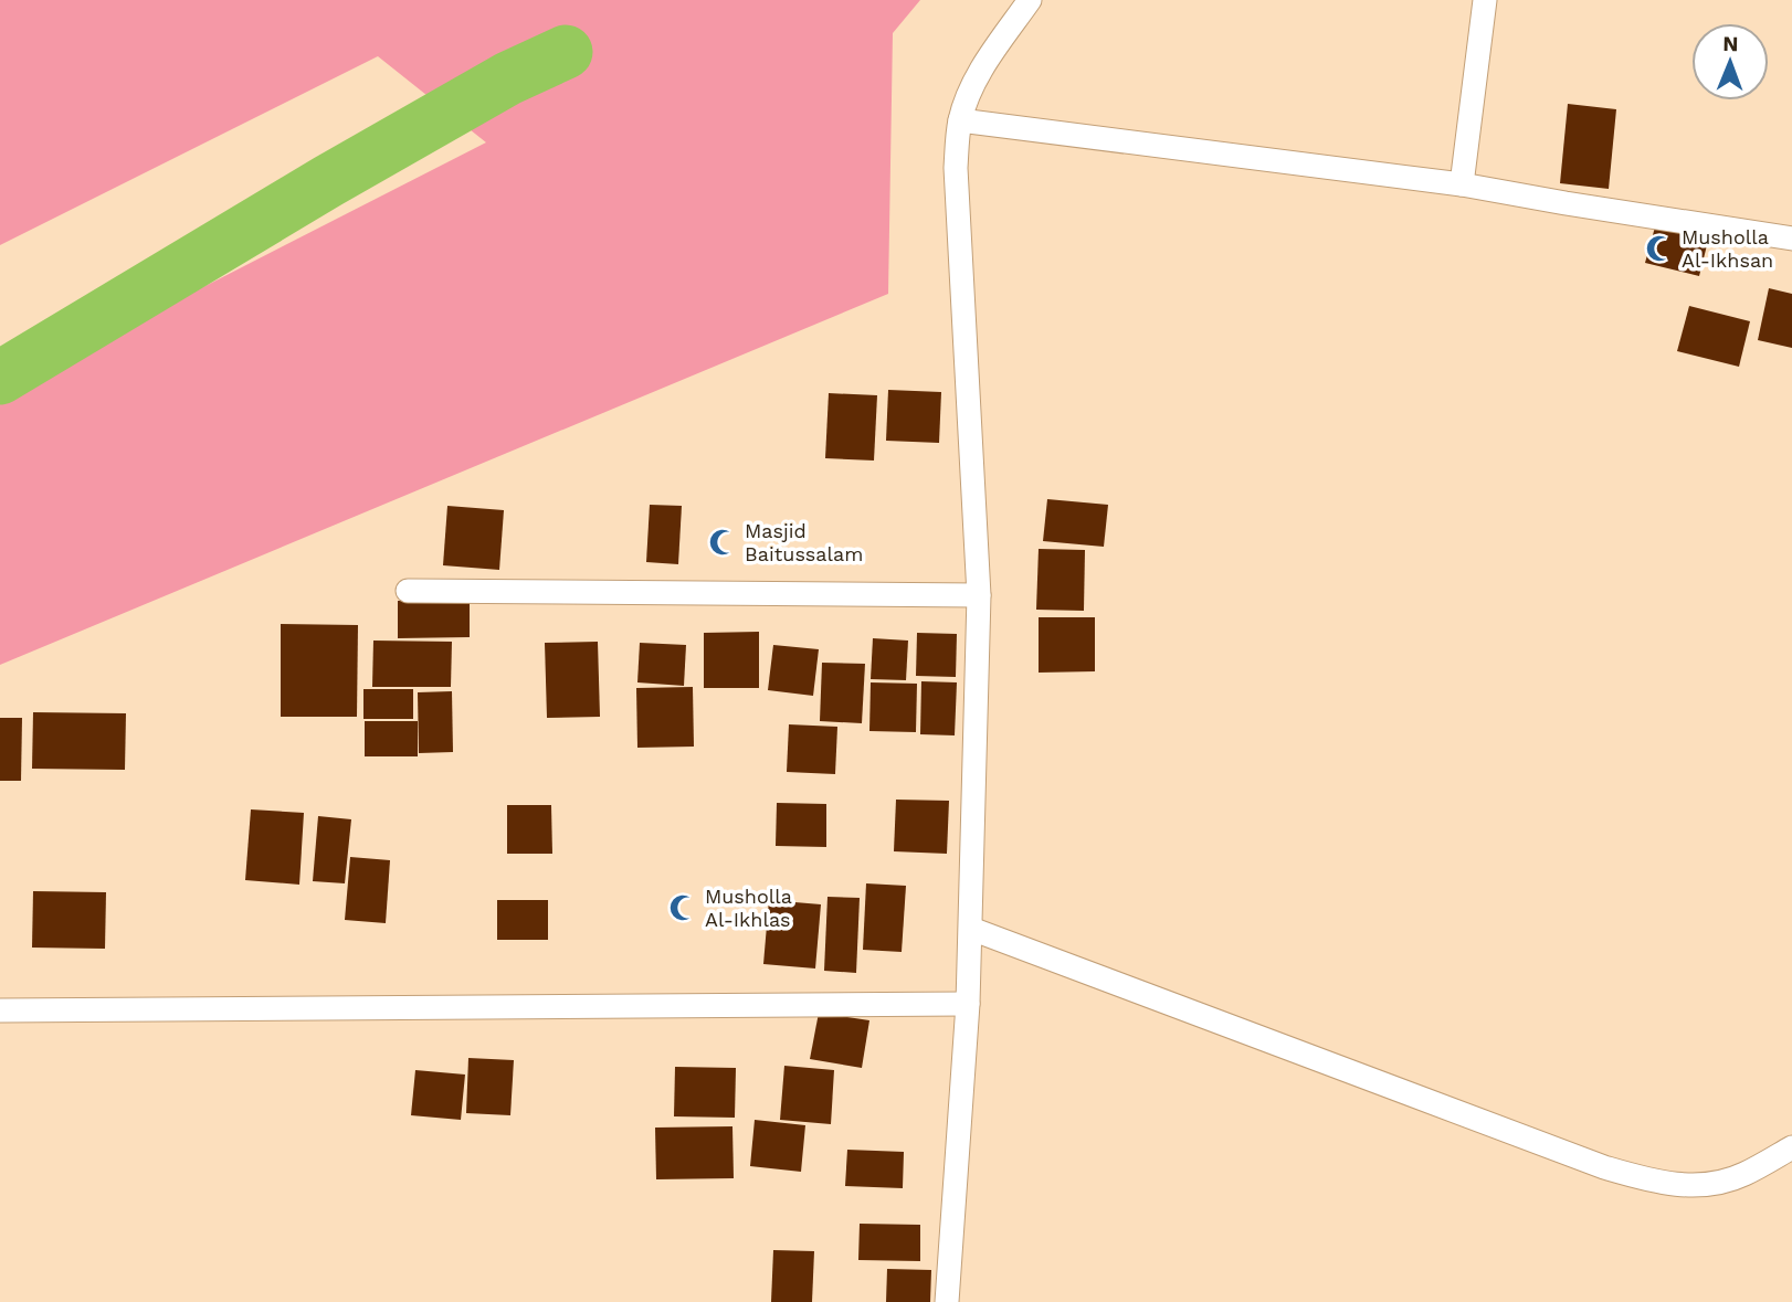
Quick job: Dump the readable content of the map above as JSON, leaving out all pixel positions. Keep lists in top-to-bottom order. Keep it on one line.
{"places":{"mosque":["Musholla Al-Ikhsan","Masjid Baitussalam","Musholla Al-Ikhlas"]},"north":"top"}
